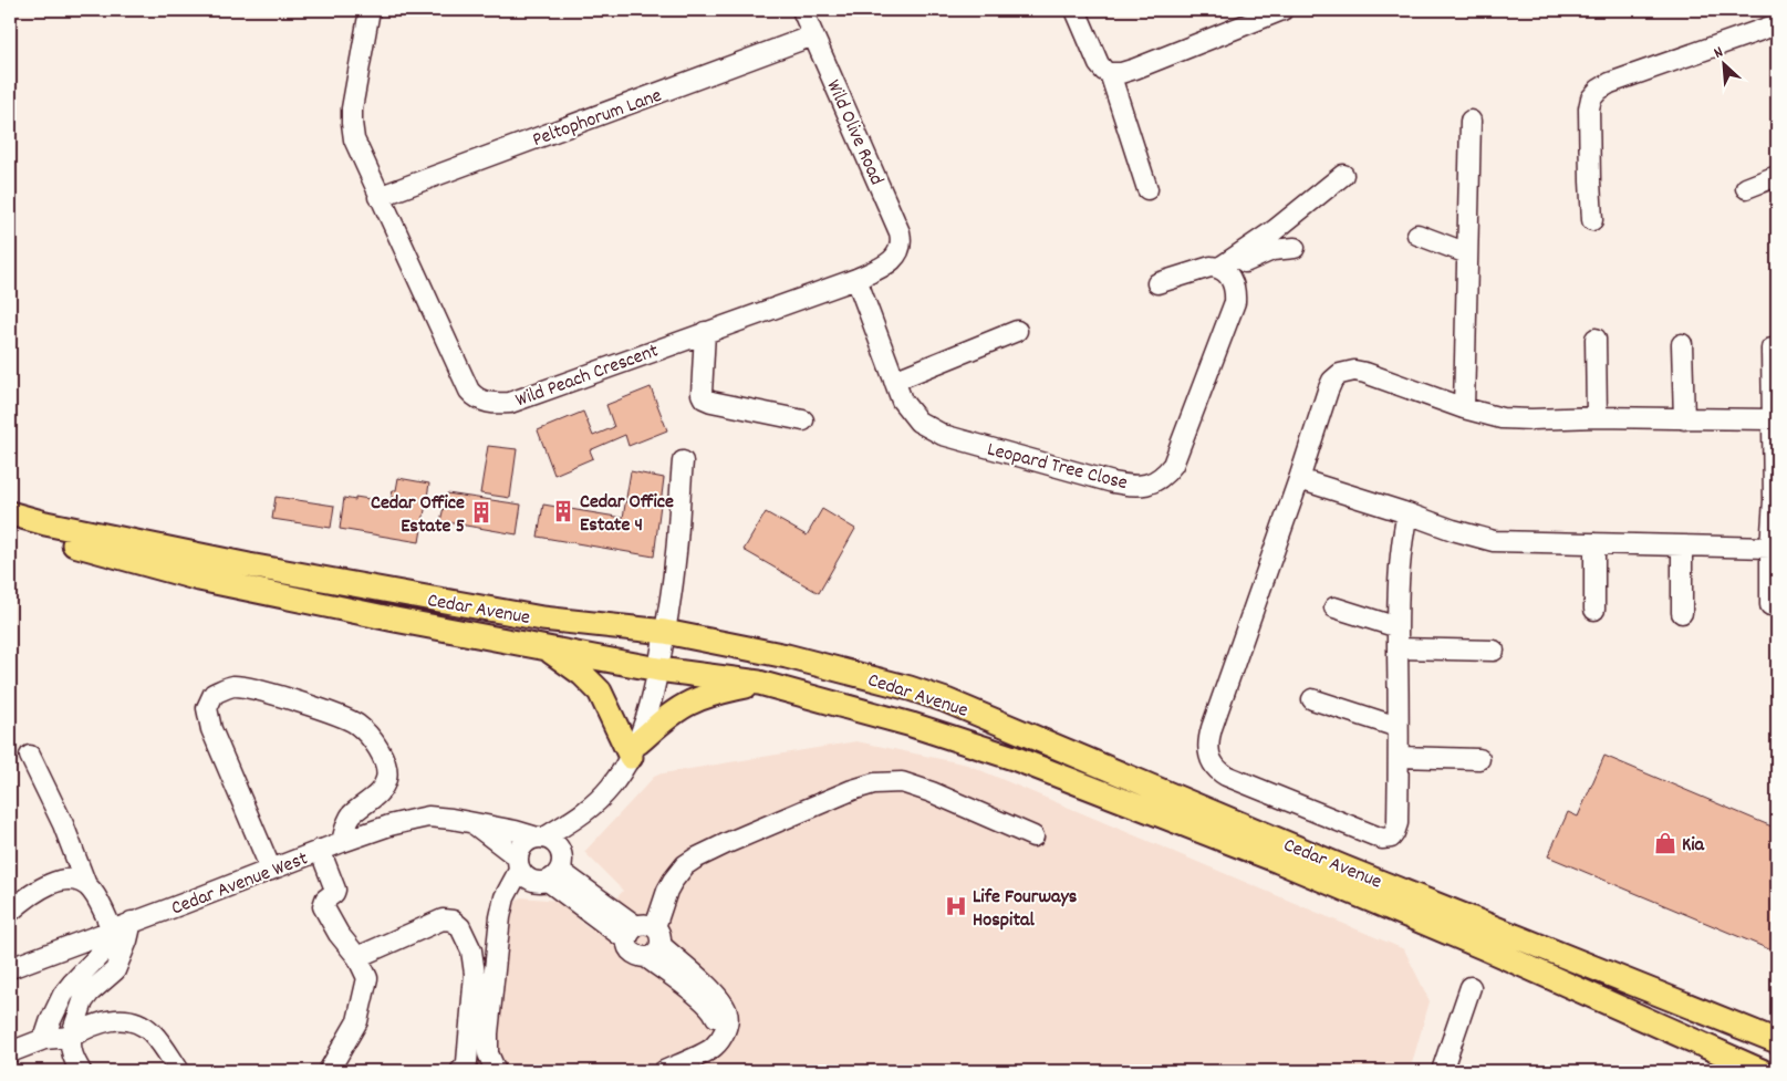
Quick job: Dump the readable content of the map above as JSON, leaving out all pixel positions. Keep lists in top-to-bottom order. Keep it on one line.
{"streets":{"main road":["Cedar Avenue"],"street":["Peltophorum Lane","Wild Olive Road","Wild Peach Crescent","Leopard Tree Close","Cedar Avenue West"]},"crossings":[["Peltophorum Lane","Wild Olive Road"],["Peltophorum Lane","Wild Peach Crescent"],["Wild Olive Road","Wild Peach Crescent"],["Wild Peach Crescent","Leopard Tree Close"]],"places":{"building":["Cedar Office Estate 4","Cedar Office Estate 5"],"shop":["Kia"],"hospital":["Life Fourways Hospital"]},"north":"top left"}
